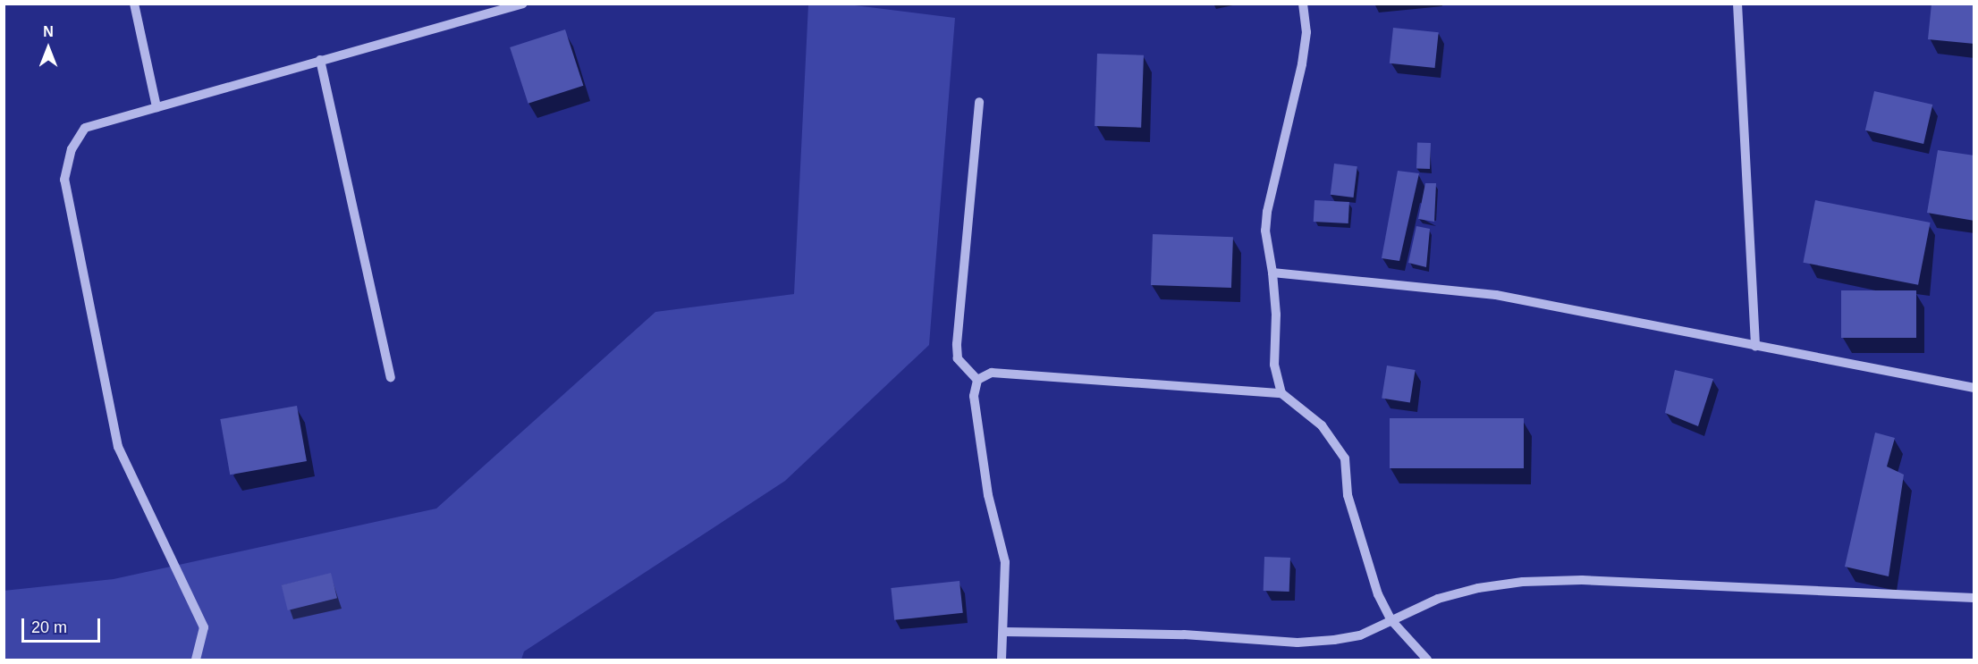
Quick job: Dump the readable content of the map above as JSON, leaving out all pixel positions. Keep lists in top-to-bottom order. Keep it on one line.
{"scale_bar":"20 m","north":"top"}
